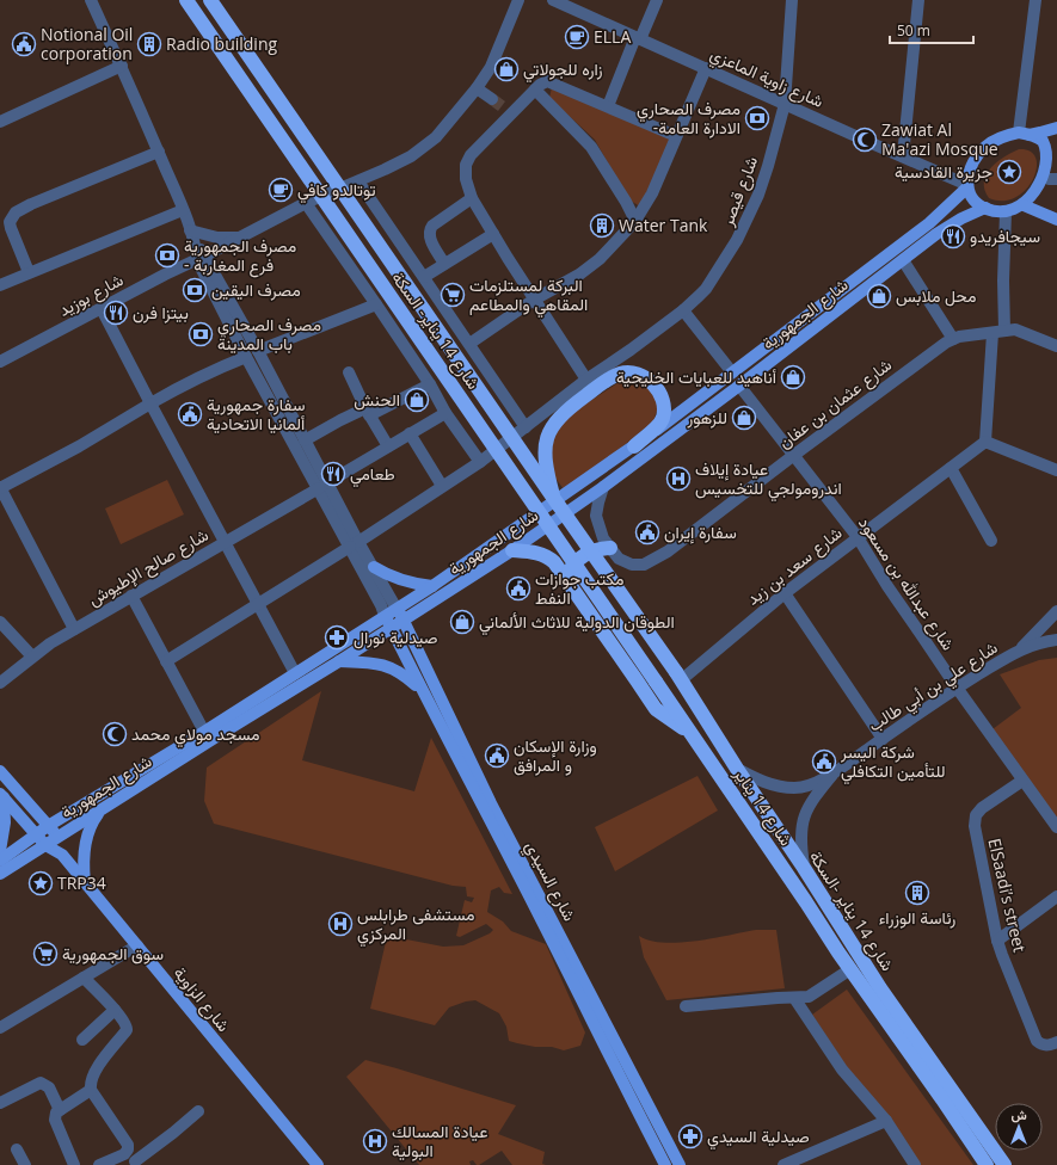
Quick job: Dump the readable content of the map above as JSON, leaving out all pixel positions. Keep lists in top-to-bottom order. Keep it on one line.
{"streets":{"highway":["شارع 14 يناير- السكة","شارع 14 يناير","شارع 14 يناير -السكة"],"main road":["شارع الجمهورية","شارع السيدي","شارع الزاوية"],"street":["شارع زاوية الماعزي","شارع قيصر","شارع بوزيد","شارع عثمان بن عفان","شارع سعد بن زيد","شارع صالح الإطيوش","شارع عبدالله بن مسعود","شارع علي بن أبي طالب","ElSaadi’s street"]},"crossings":[["شارع زاوية الماعزي","شارع قيصر"],["شارع زاوية الماعزي","شارع الجمهورية"],["شارع الجمهورية","شارع عثمان بن عفان"],["شارع الجمهورية","شارع عبدالله بن مسعود"],["شارع الجمهورية","شارع السيدي"],["شارع الجمهورية","شارع الزاوية"],["شارع 14 يناير- السكة","شارع سعد بن زيد"],["شارع 14 يناير- السكة","شارع 14 يناير"],["شارع 14 يناير- السكة","شارع 14 يناير -السكة"],["شارع عثمان بن عفان","شارع عبدالله بن مسعود"],["شارع سعد بن زيد","شارع عبدالله بن مسعود"],["شارع سعد بن زيد","شارع 14 يناير -السكة"],["شارع عبدالله بن مسعود","شارع علي بن أبي طالب"],["شارع عبدالله بن مسعود","ElSaadi’s street"],["شارع علي بن أبي طالب","شارع 14 يناير -السكة"]],"places":{"cafe":["ELLA","توتالدو كافي"],"public building":["Notional Oil corporation","سفارة جمهورية ألمانيا الاتحادية","سفارة إيران","مكتب جوازات النفط","وزارة الإسكان و المرافق","شركة اليسر للتأمين التكافلي"],"building":["Radio building","Water Tank","رئاسة الوزراء"],"shop":["زاره للجولاتي","محل ملابس","أناهيد للعبايات الخليجية","الحنش","للزهور","الطوقان الدولية للاثاث الألماني"],"bank":["مصرف الصحاري -الادارة العامة","مصرف الجمهورية - فرع المغاربة","مصرف اليقين","مصرف الصحاري باب المدينة"],"mosque":["Zawiat Al Ma'azi Mosque","مسجد مولاي محمد"],"place":["جزيرة القادسية","TRP34"],"restaurant":["سيجافريدو","بيتزا فرن","طعامي"],"supermarket":["البركة لمستلزمات المقاهي والمطاعم","سوق الجمهورية"],"hospital":["عيادة إيلاف اندرومولجي للتخسيس","مستشفى طرابلس المركزي","عيادة المسالك البولية"],"pharmacy":["صيدلية نورال","صيدلية السيدي"]},"scale_bar":"50 m","north":"top"}
